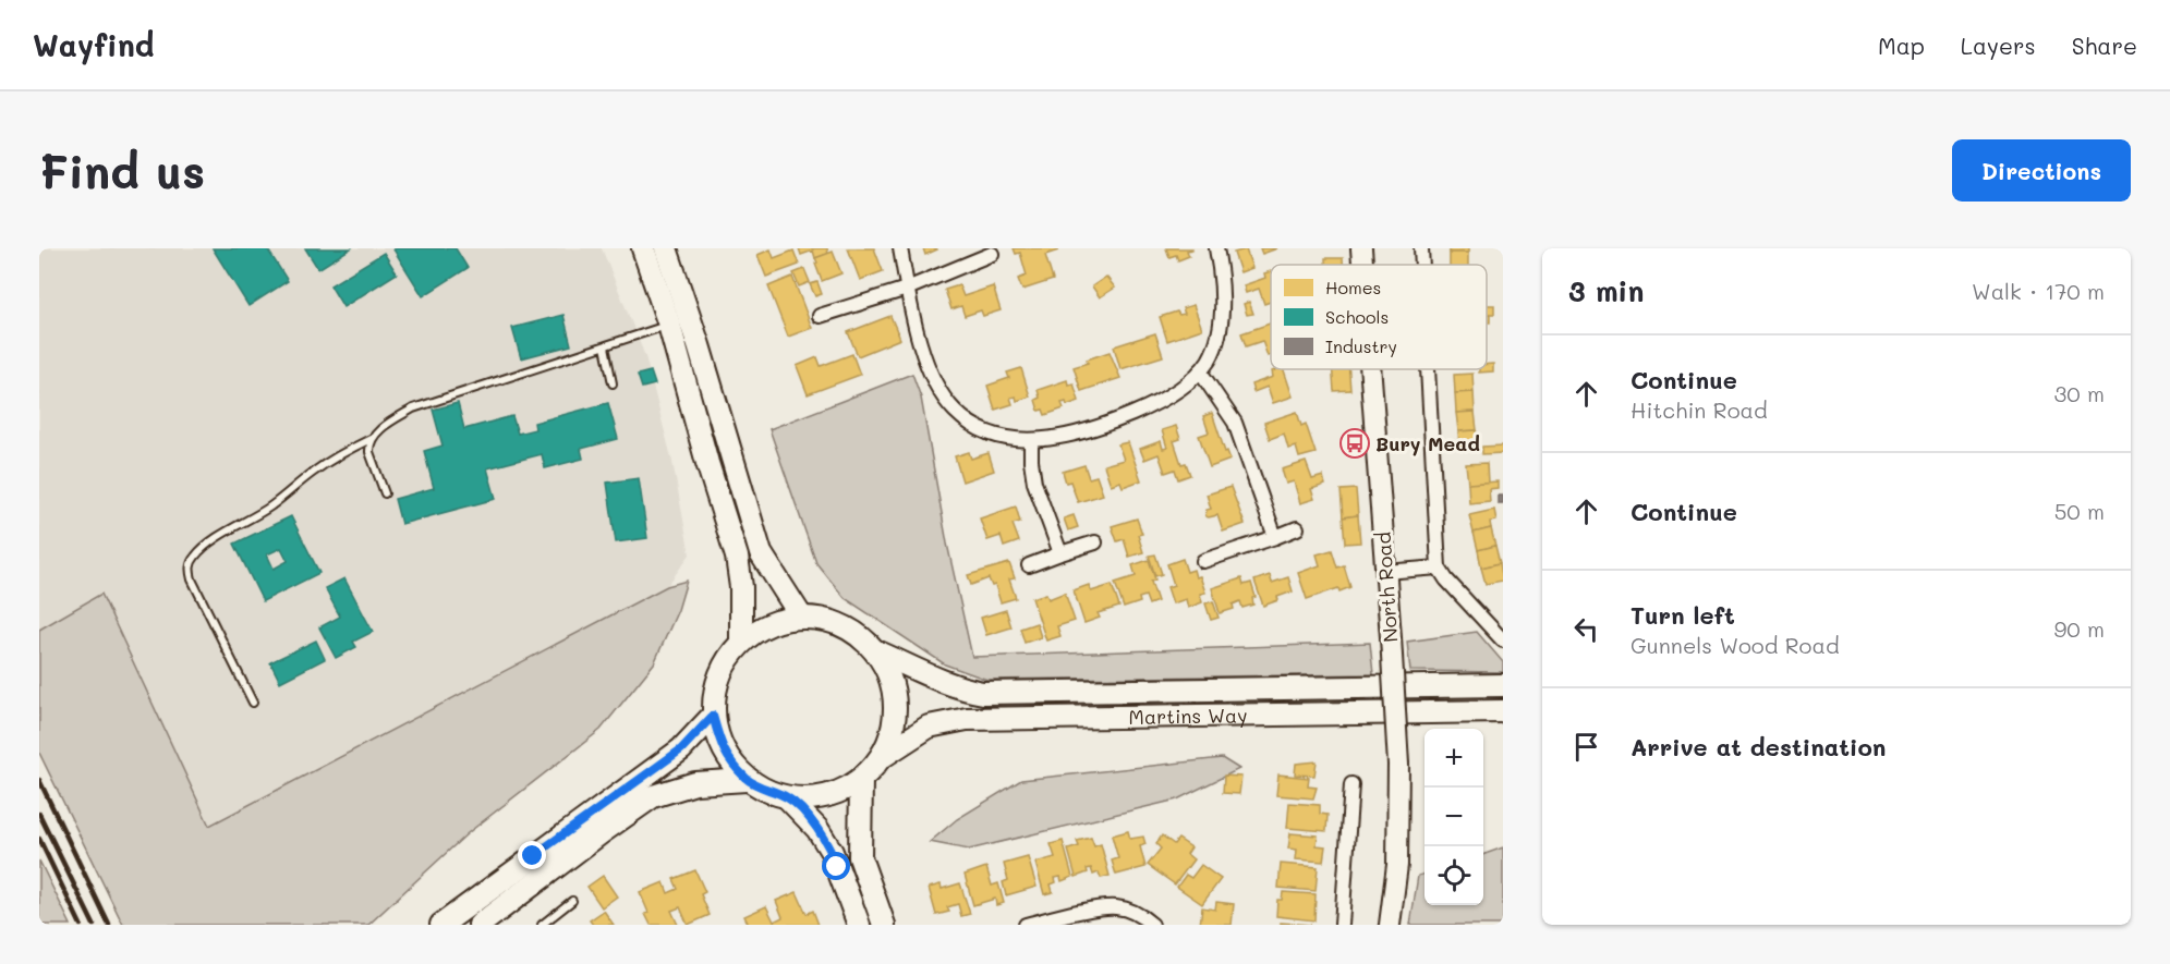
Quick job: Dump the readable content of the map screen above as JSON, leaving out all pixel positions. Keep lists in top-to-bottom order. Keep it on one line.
{"streets":{"main road":["North Road","Martins Way"]},"places":{"bus stop":["Bury Mead"]},"legend":["Homes","Schools","Industry"],"page":{"header":"Wayfind","nav":["Map","Layers","Share"],"buttons":"Directions","title":"Find us","heading":["3 min","Walk · 170 m"],"list":[["Continue","Hitchin Road","30 m"],["Continue","50 m"],["Turn left","Gunnels Wood Road","90 m"],"Arrive at destination"],"map_buttons":["+","−"]}}
